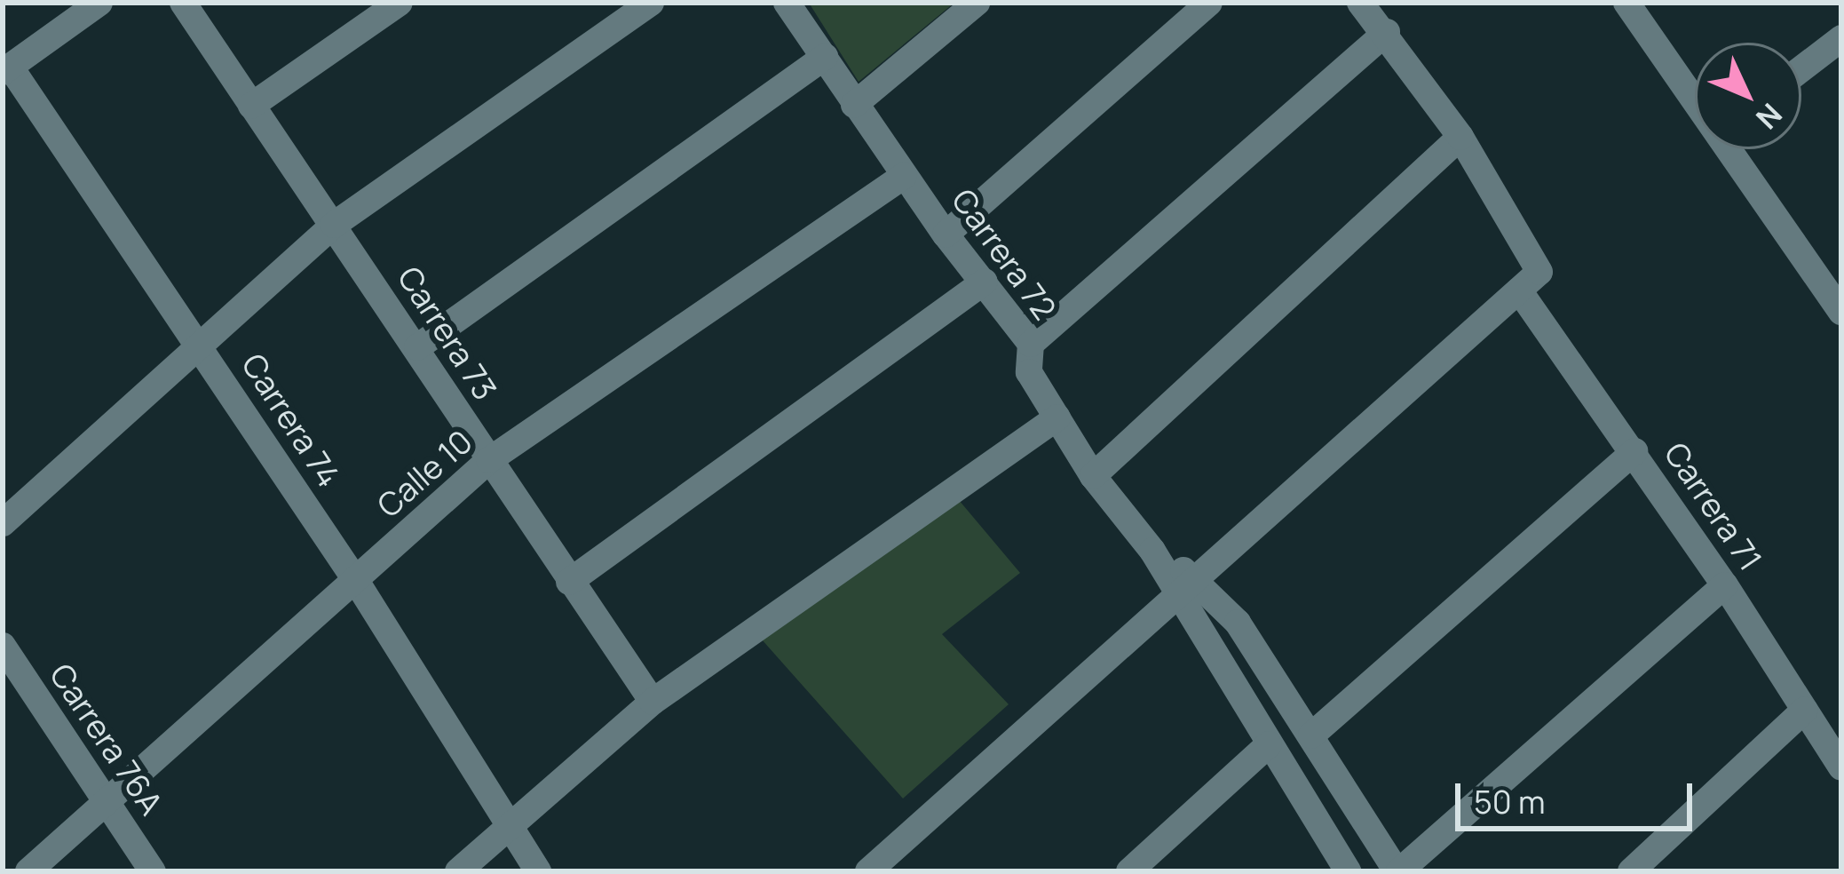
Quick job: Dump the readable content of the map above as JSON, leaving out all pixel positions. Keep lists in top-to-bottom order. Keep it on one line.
{"streets":{"street":["Carrera 72","Carrera 73","Carrera 74","Calle 10","Carrera 71","Carrera 76A"]},"crossings":[["Carrera 72","Calle 10"],["Carrera 73","Calle 10"],["Carrera 74","Calle 10"],["Calle 10","Carrera 76A"]],"scale_bar":"50 m","north":"bottom right"}
